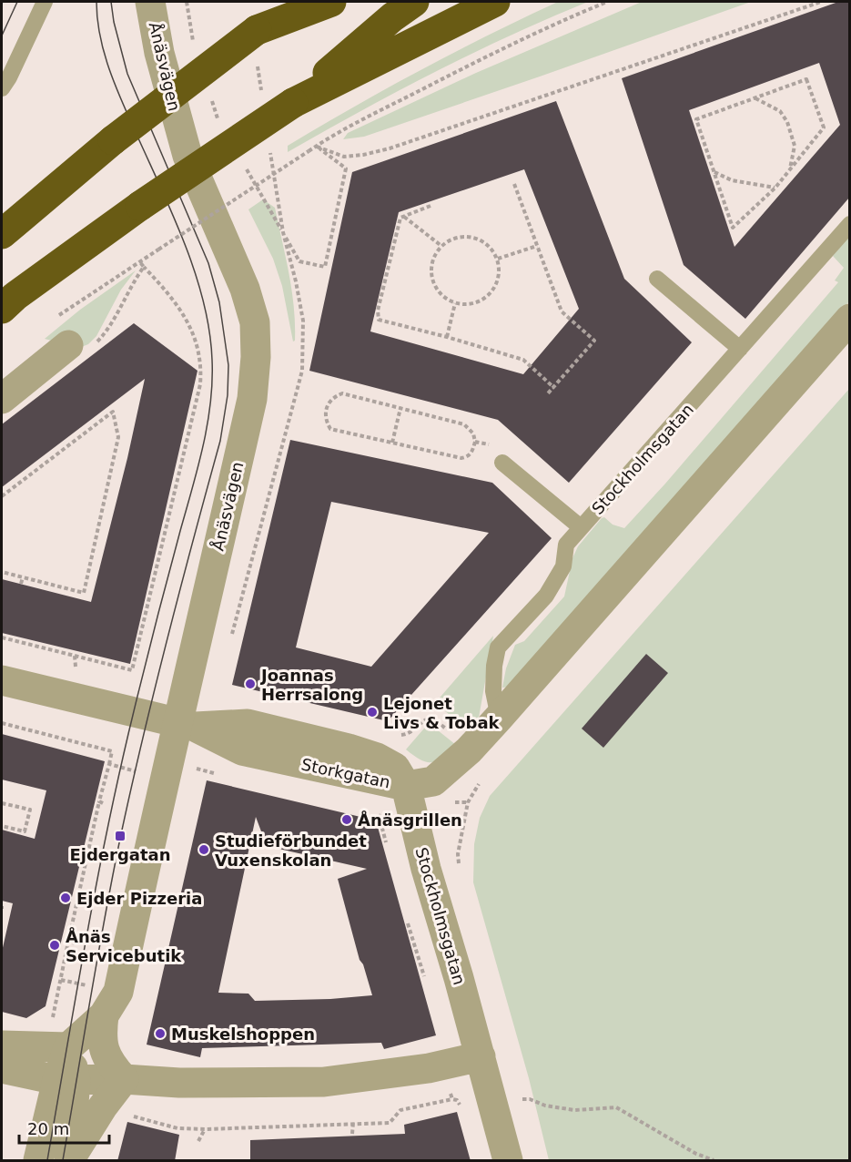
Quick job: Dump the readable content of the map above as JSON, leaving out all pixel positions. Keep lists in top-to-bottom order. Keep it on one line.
{"streets":{"street":["Ånäsvägen","Stockholmsgatan","Storkgatan"]},"crossings":[["Ånäsvägen","Storkgatan"],["Stockholmsgatan","Storkgatan"]],"places":{"other":["Joannas Herrsalong","Lejonet Livs & Tobak","Ånäsgrillen","Studieförbundet Vuxenskolan","Ejder Pizzeria","Ånäs Servicebutik","Muskelshoppen"],"transit":["Ejdergatan"]},"scale_bar":"20 m"}
